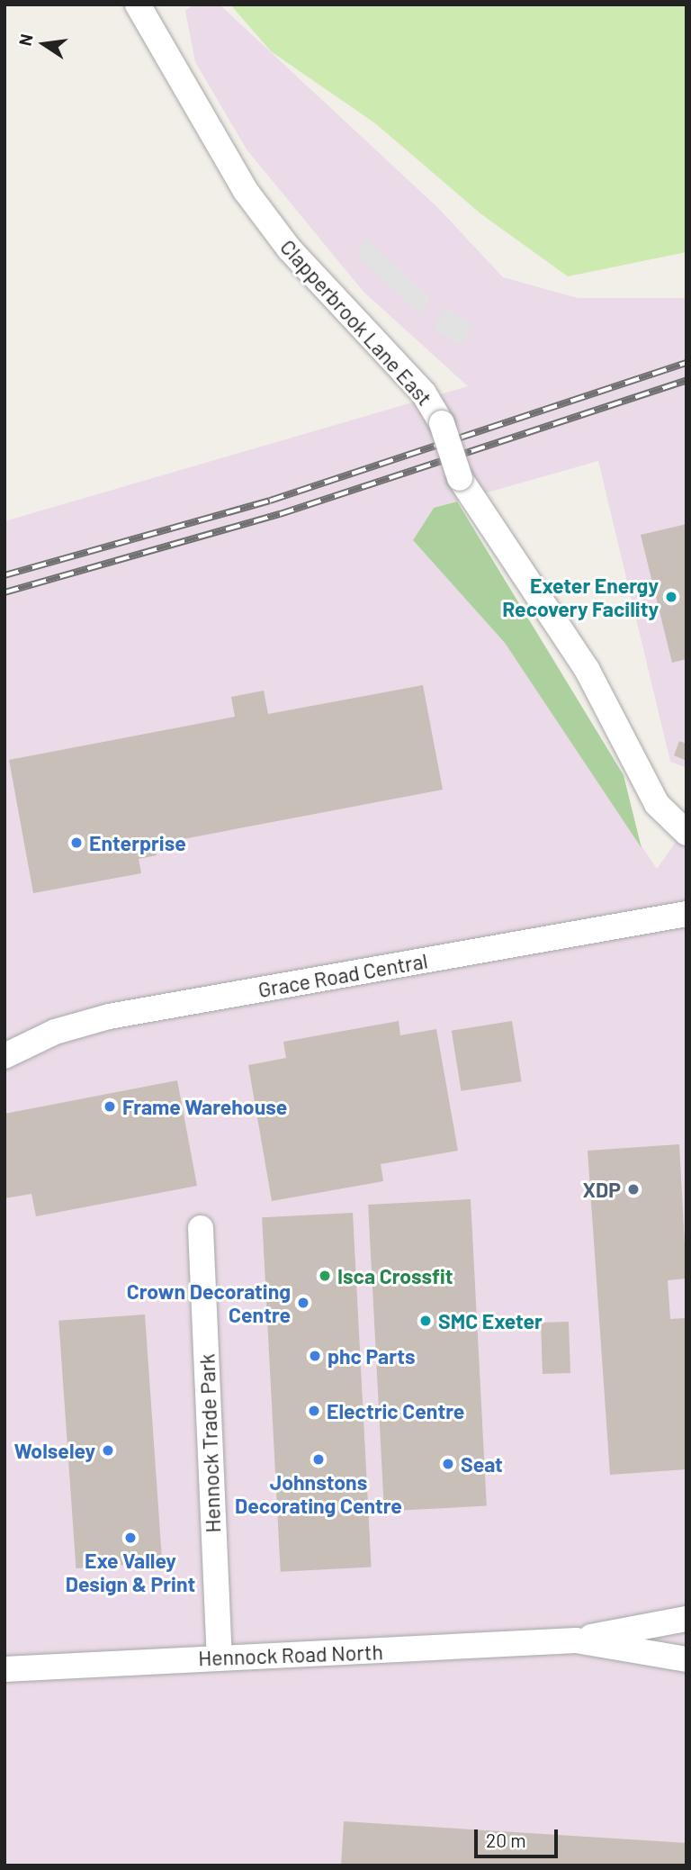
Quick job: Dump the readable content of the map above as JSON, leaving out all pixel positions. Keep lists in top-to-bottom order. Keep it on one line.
{"streets":{"street":["Clapperbrook Lane East","Grace Road Central","Hennock Trade Park","Hennock Road North"]},"crossings":[["Hennock Trade Park","Hennock Road North"]],"places":["Exeter Energy Recovery Facility","Enterprise","Frame Warehouse","XDP","Isca Crossfit","Crown Decorating Centre","SMC Exeter","phc Parts","Electric Centre","Wolseley","Johnstons Decorating Centre","Seat","Exe Valley Design & Print"],"scale_bar":"20 m","north":"left"}
